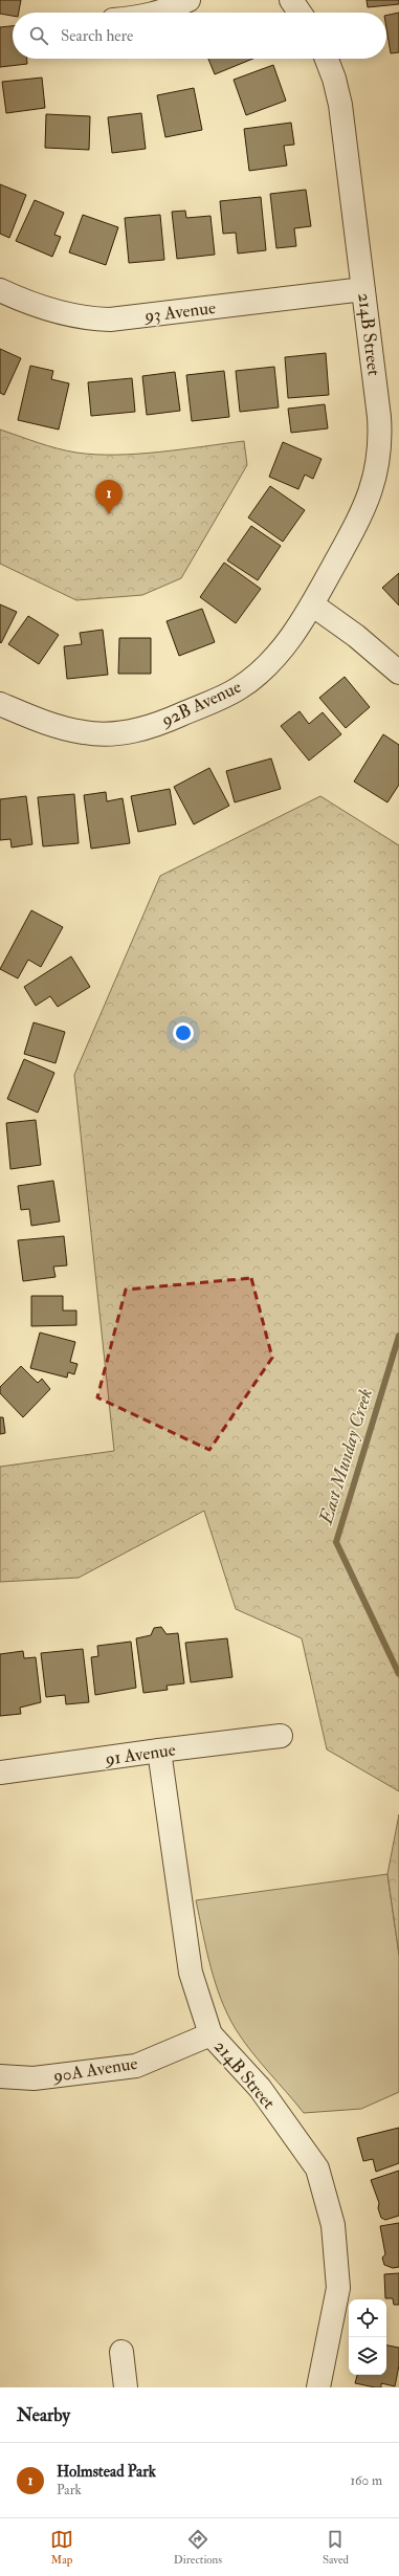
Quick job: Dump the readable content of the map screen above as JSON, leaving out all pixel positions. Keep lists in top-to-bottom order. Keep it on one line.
{"streets":{"street":["93 Avenue","214B Street","92B Avenue","91 Avenue","90A Avenue"]},"crossings":[["93 Avenue","214B Street"],["214B Street","92B Avenue"],["214B Street","91 Avenue"],["214B Street","90A Avenue"]],"water":["East Munday Creek"],"page":{"search":"Search here","pins":"1","heading":"Nearby","list":[{"mark":"1","name":"Holmstead Park","note":"Park","value":"160 m"}],"nav":["Map","Directions","Saved"]}}
